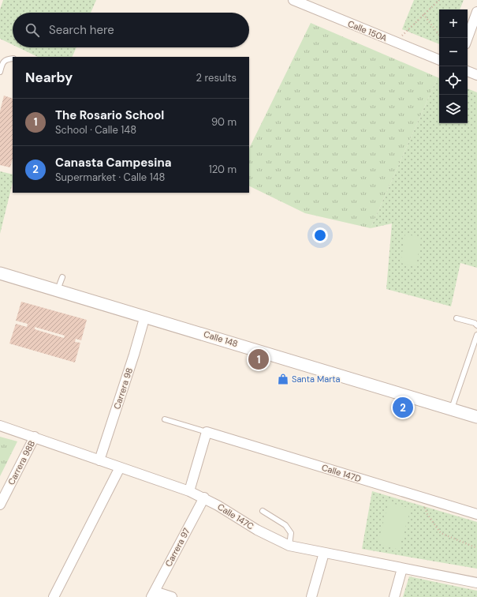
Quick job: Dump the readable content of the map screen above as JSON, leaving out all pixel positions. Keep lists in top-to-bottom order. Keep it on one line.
{"streets":{"street":["Calle 150A","Calle 148","Carrera 98","Carrera 98B","Calle 147D","Calle 147C","Carrera 97"]},"crossings":[["Calle 148","Carrera 98"],["Carrera 98","Calle 147C"],["Carrera 98B","Calle 147C"],["Calle 147C","Carrera 97"]],"places":{"shop":["Santa Marta"]},"page":{"map_buttons":["+","−"],"search":"Search here","heading":["Nearby","2 results"],"list":[{"mark":"1","name":"The Rosario School","note":"School · Calle 148","value":"90 m"},{"mark":"2","name":"Canasta Campesina","note":"Supermarket · Calle 148","value":"120 m"}],"pins":["1","2"]}}
